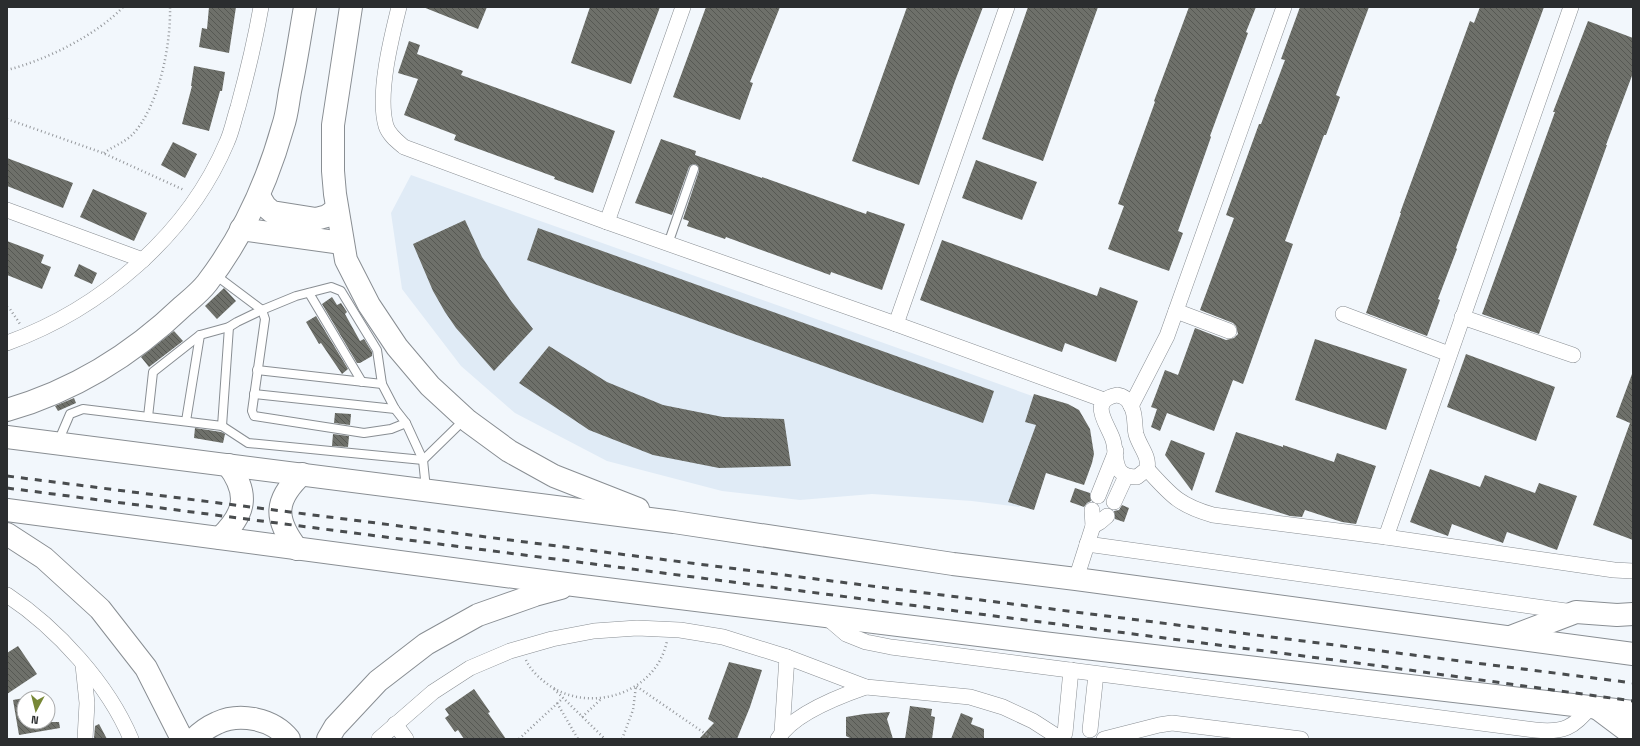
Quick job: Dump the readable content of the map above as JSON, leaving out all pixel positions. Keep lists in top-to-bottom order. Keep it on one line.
{"north":"bottom"}
